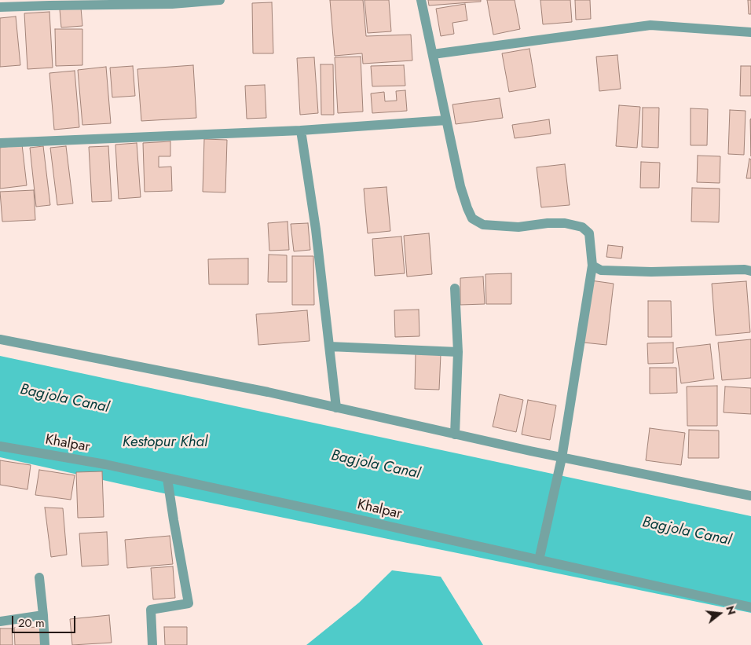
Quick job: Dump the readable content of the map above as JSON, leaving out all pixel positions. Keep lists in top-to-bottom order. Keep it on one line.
{"streets":{"street":["Khalpar"]},"water":["Bagjola Canal","Kestopur Khal"],"scale_bar":"20 m","north":"right"}
